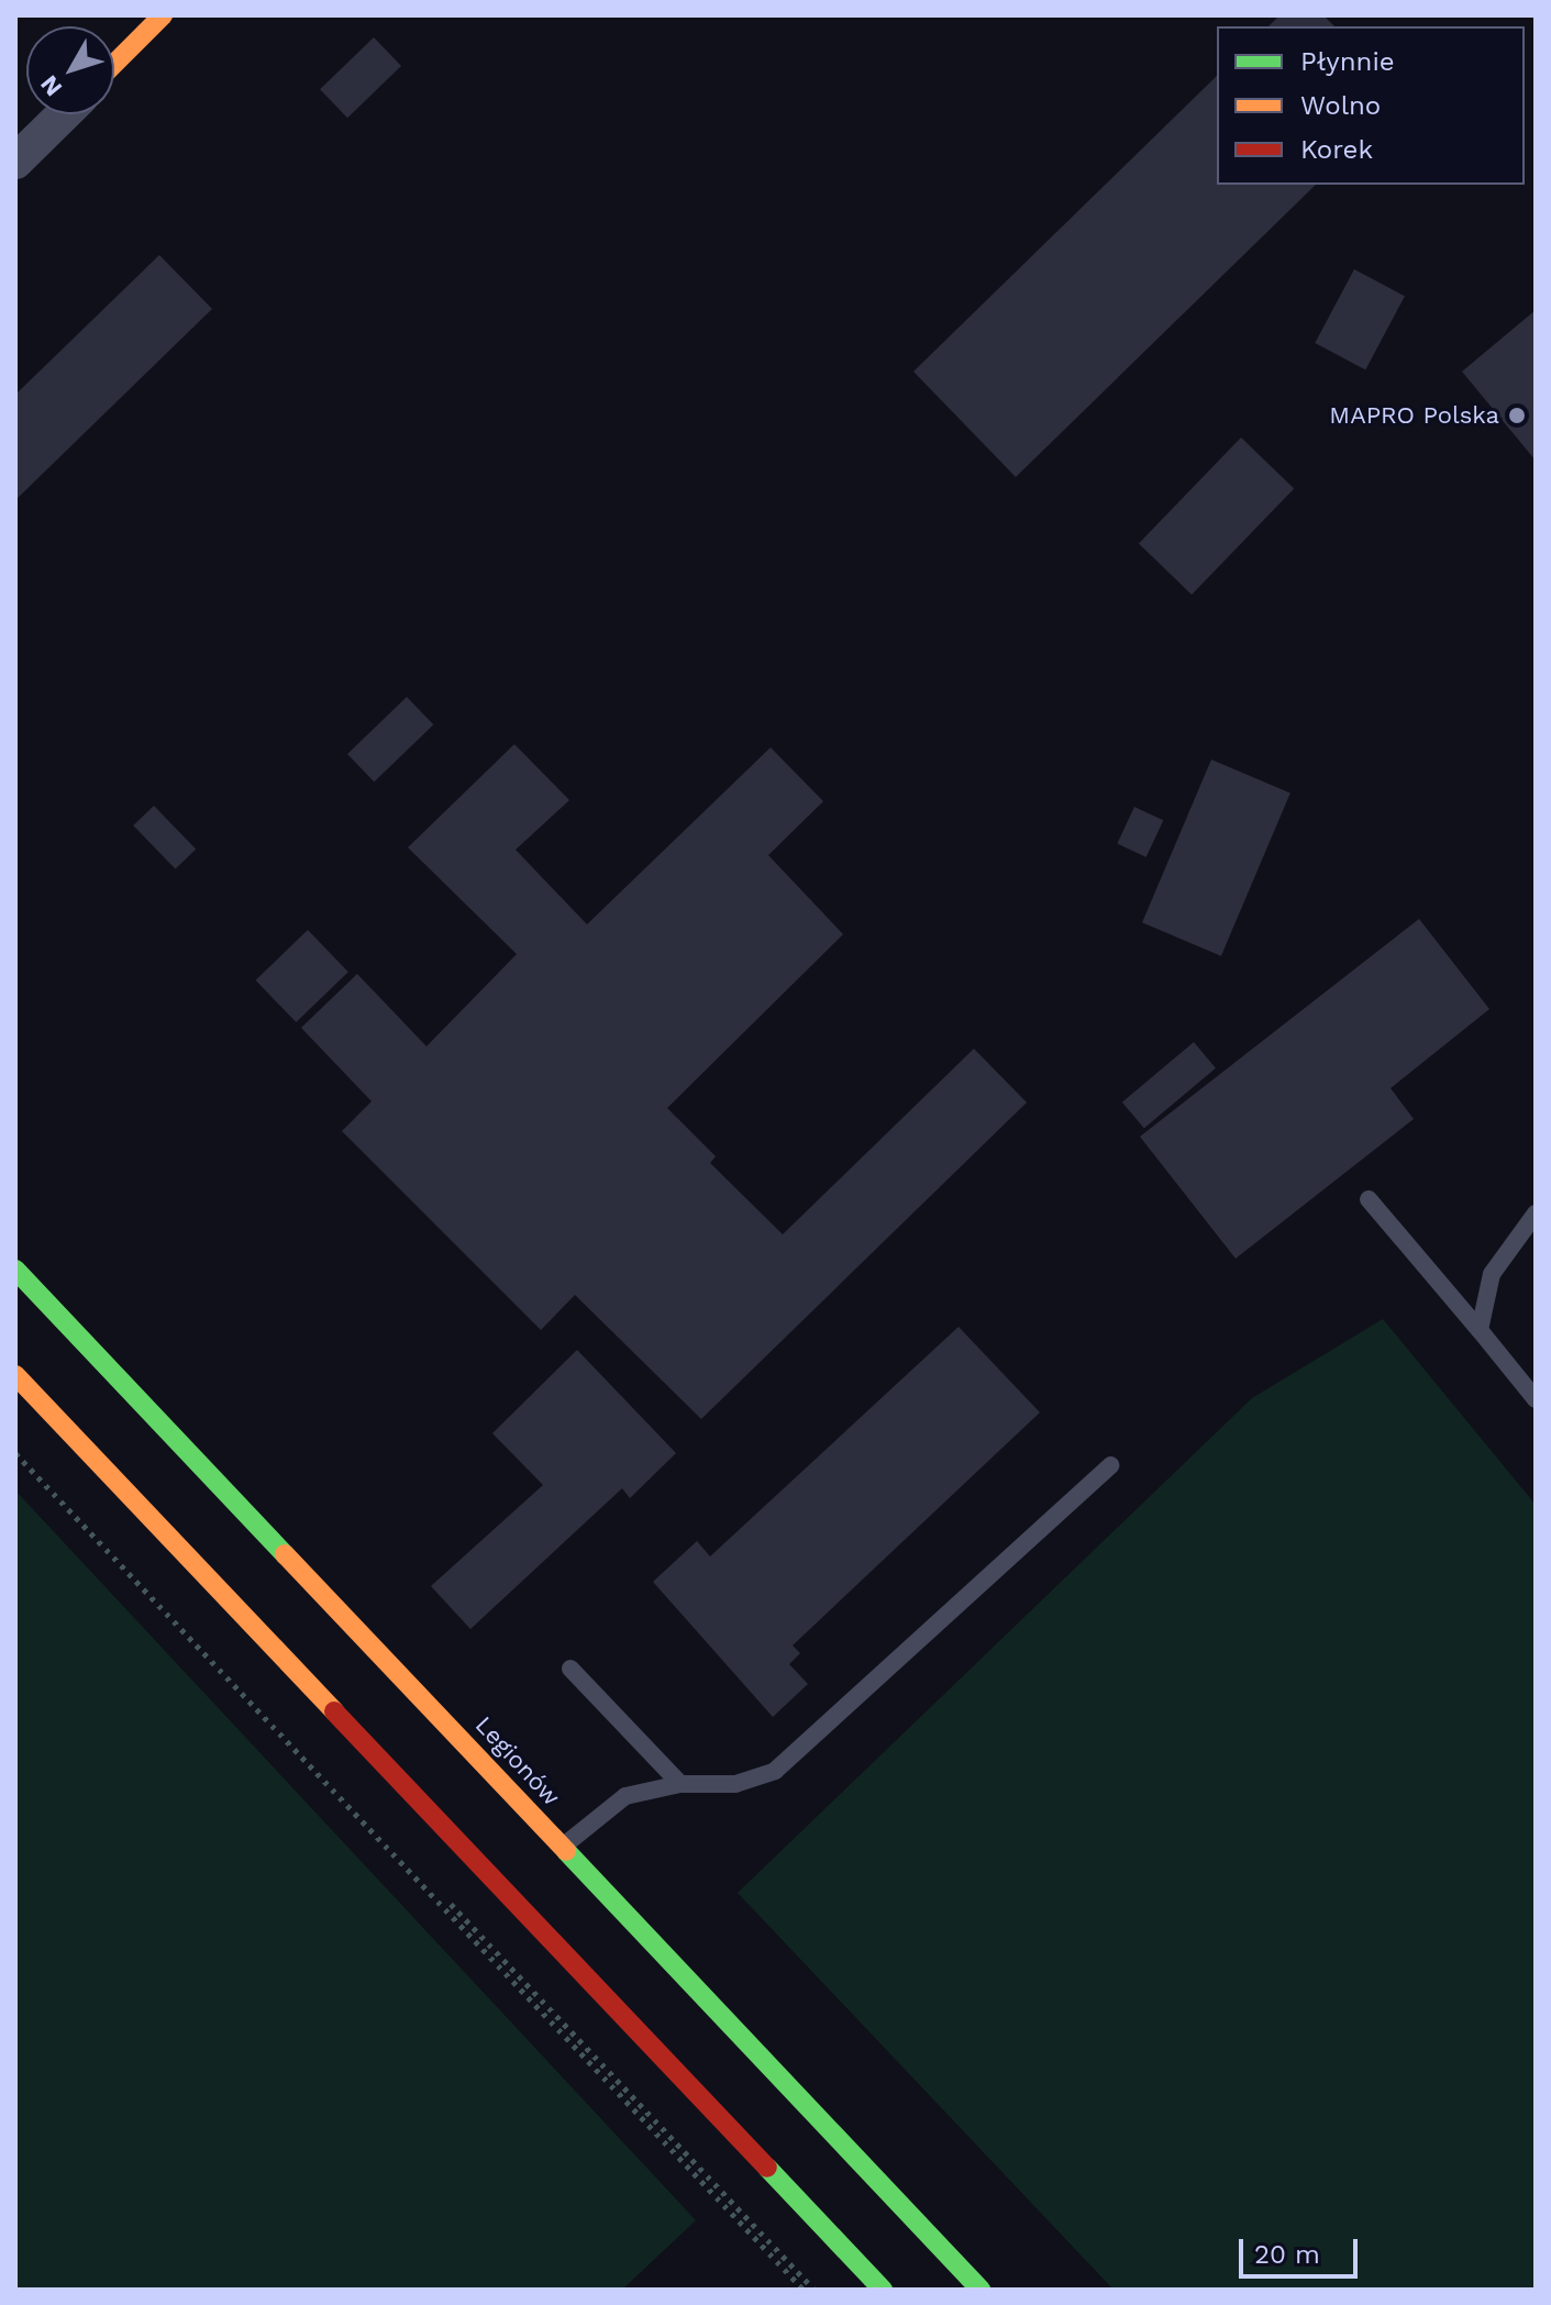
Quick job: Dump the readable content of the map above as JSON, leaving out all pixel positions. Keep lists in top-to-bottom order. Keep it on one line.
{"streets":{"street":["Legionów"]},"places":["MAPRO Polska"],"legend":["Płynnie","Wolno","Korek"],"scale_bar":"20 m","north":"bottom left"}
